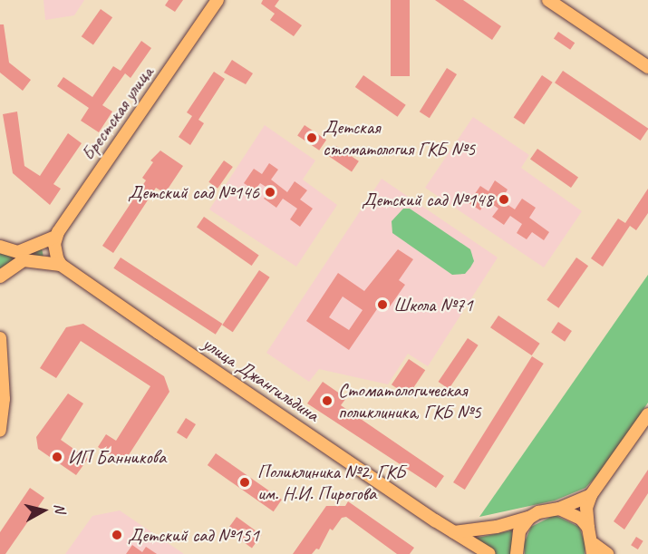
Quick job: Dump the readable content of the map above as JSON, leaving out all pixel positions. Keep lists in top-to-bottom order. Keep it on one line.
{"streets":{"main road":["Брестская улица","улица Джангильдина"]},"places":["Детская стоматология ГКБ №5","Детский сад №146","Детский сад №148","Школа №71","Стоматологическая поликлиника, ГКБ №5","ИП Банникова","Поликлиника №2, ГКБ им. Н.И. Пирогова","Детский сад №151"],"north":"right"}
